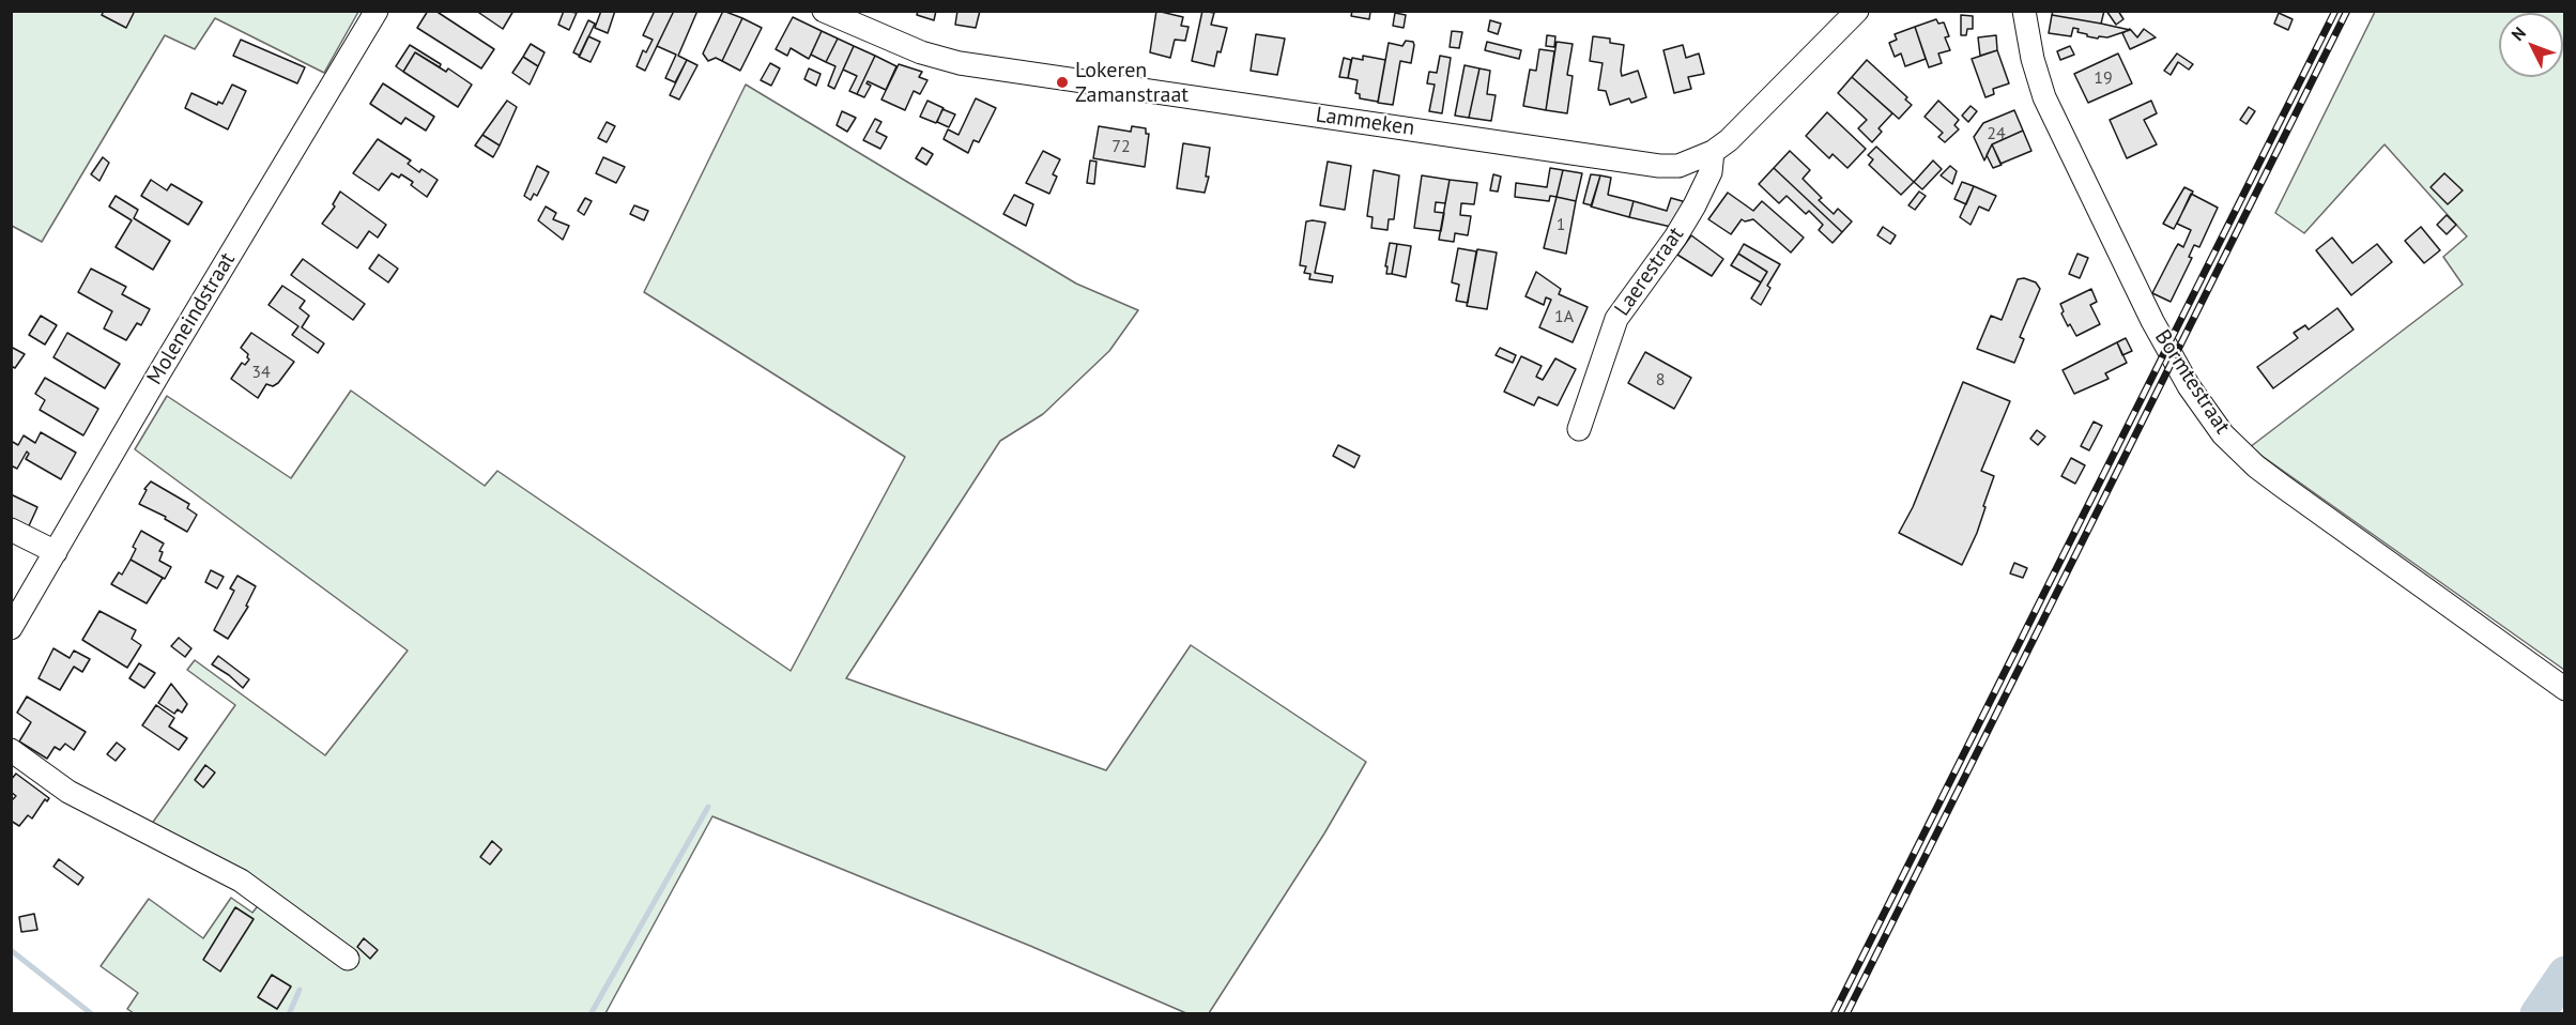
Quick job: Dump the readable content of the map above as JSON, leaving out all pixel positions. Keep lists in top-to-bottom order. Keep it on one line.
{"streets":{"street":["Lammeken","Laerestraat","Moleneindstraat","Bormtestraat"]},"crossings":[["Lammeken","Laerestraat"]],"places":["Lokeren Zamanstraat"],"house_numbers":["19","24","72","1","1A","34","8"],"north":"top left"}
